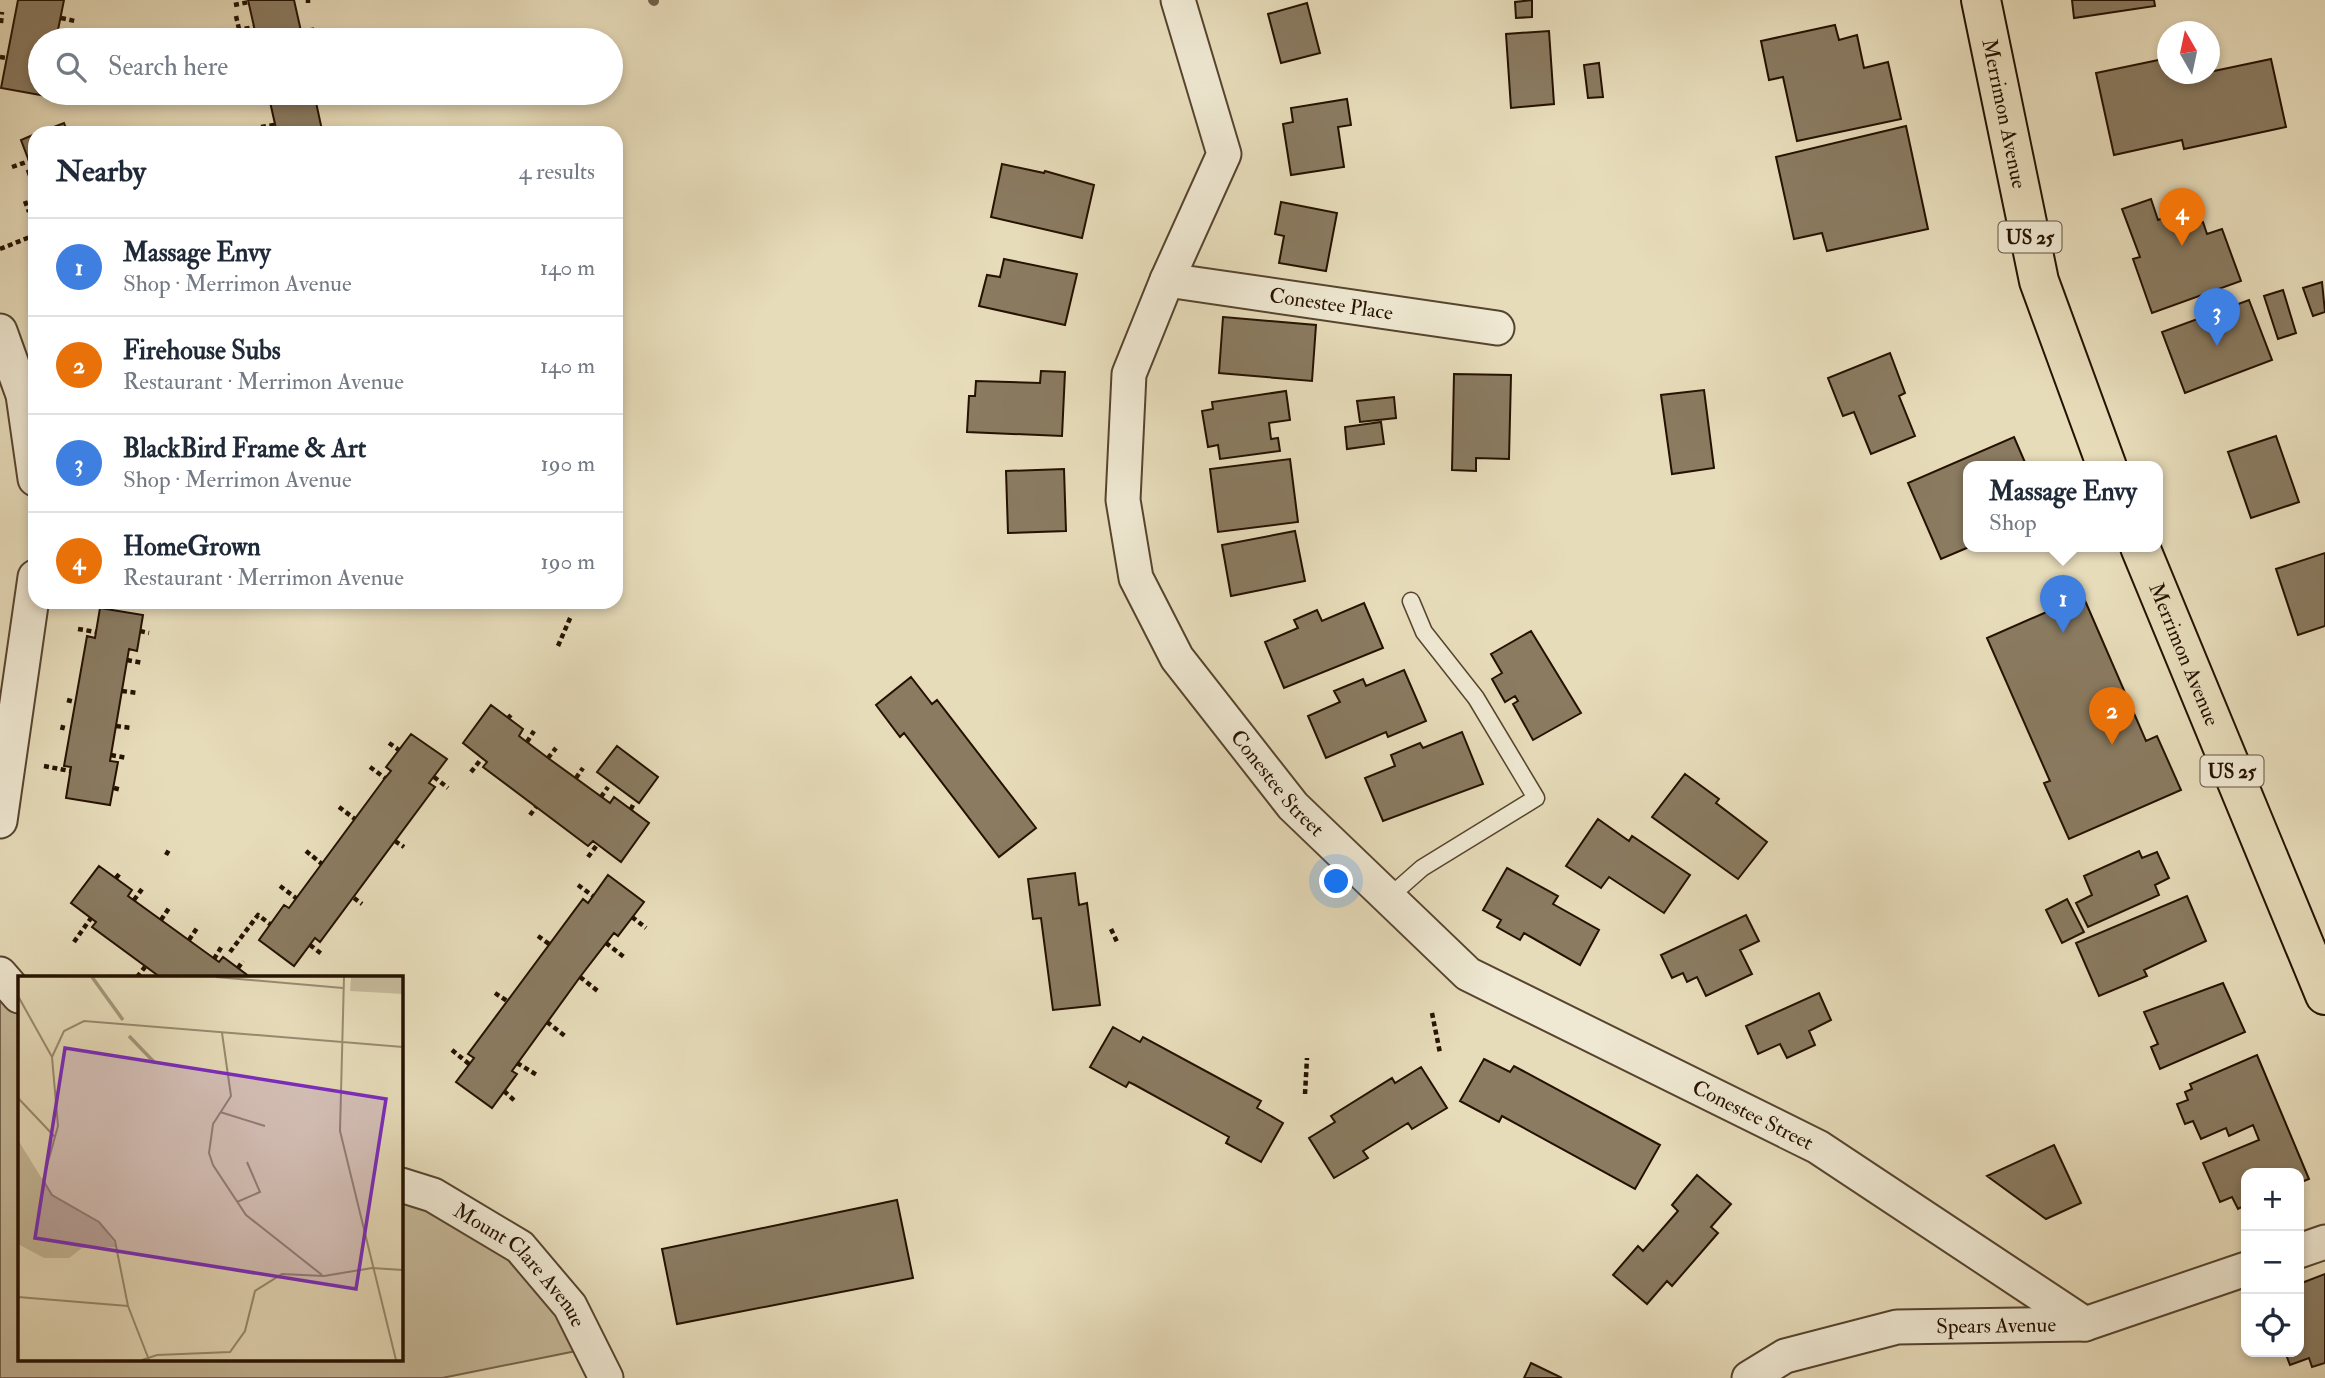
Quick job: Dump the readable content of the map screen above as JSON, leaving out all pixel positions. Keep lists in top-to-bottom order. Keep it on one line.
{"streets":{"main road":["Merrimon Avenue","US 25"],"street":["Conestee Place","Conestee Street","Mount Clare Avenue","Spears Avenue"]},"crossings":[["Conestee Place","Conestee Street"],["Conestee Street","Spears Avenue"]],"north":"top","page":{"search":"Search here","heading":["Nearby","4 results"],"pins":["4","3","1","2"],"list":[{"mark":"1","name":"Massage Envy","note":"Shop · Merrimon Avenue","value":"140 m"},{"mark":"2","name":"Firehouse Subs","note":"Restaurant · Merrimon Avenue","value":"140 m"},{"mark":"3","name":"BlackBird Frame & Art","note":"Shop · Merrimon Avenue","value":"190 m"},{"mark":"4","name":"HomeGrown","note":"Restaurant · Merrimon Avenue","value":"190 m"}],"popup":["Massage Envy","Shop"],"map_buttons":["+","−"]}}
